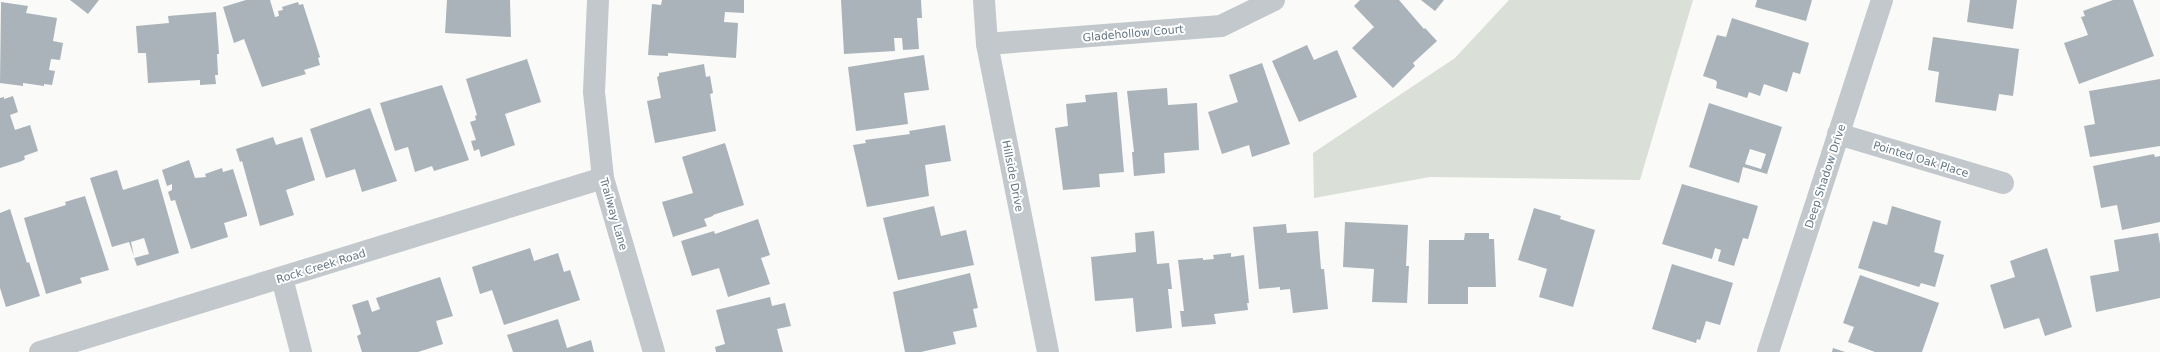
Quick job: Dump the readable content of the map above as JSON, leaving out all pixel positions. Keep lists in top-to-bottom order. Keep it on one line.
{"streets":{"street":["Gladehollow Court","Pointed Oak Place","Hillside Drive","Deep Shadow Drive","Trailway Lane","Rock Creek Road"]},"crossings":[["Gladehollow Court","Hillside Drive"],["Pointed Oak Place","Deep Shadow Drive"],["Trailway Lane","Rock Creek Road"]]}
